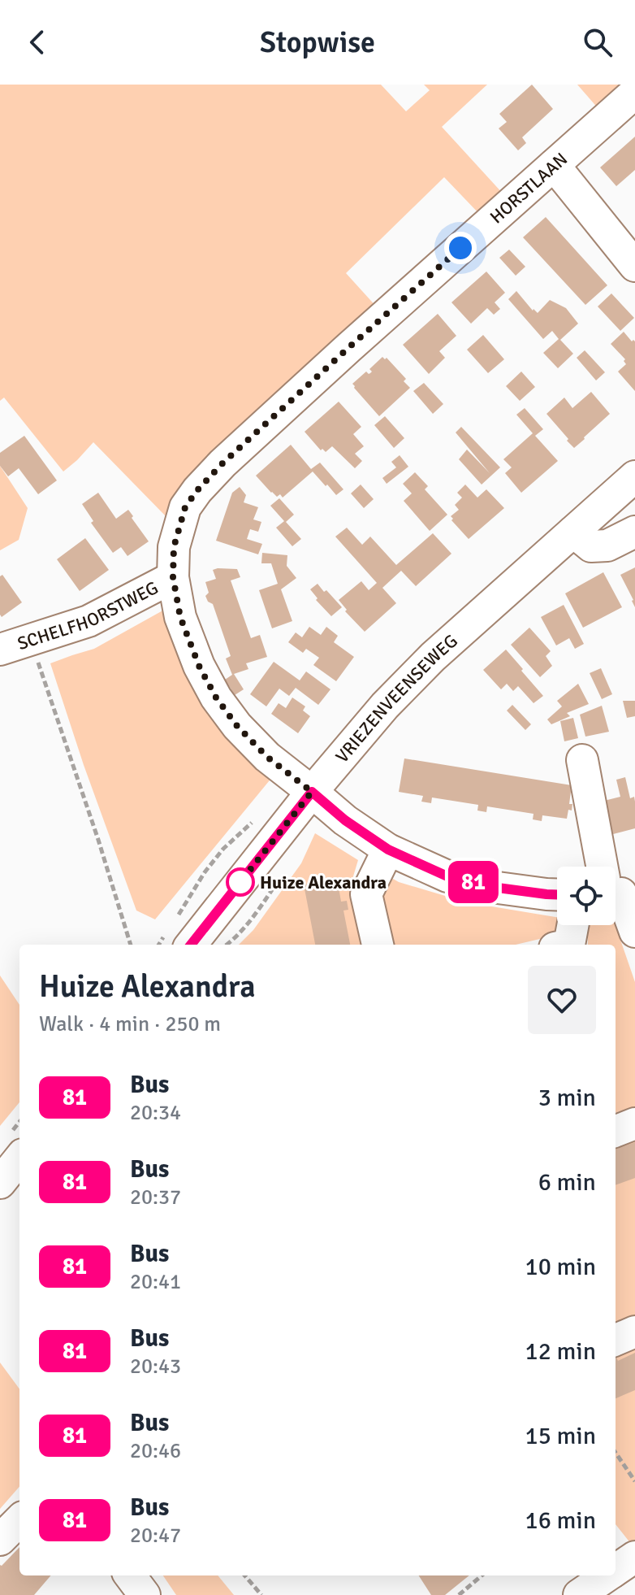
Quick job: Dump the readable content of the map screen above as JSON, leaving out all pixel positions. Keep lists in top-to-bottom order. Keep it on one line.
{"streets":{"street":["HORSTLAAN","SCHELFHORSTWEG","VRIEZENVEENSEWEG"]},"crossings":[["HORSTLAAN","SCHELFHORSTWEG"],["HORSTLAAN","VRIEZENVEENSEWEG"]],"places":["Huize Alexandra"],"lines":["bus line 81"],"page":{"header":"Stopwise","on_map":"81","heading":["Huize Alexandra","Walk · 4 min · 250 m"],"list":[{"mark":"81","name":"Bus","note":"20:34","value":"3 min"},{"mark":"81","name":"Bus","note":"20:37","value":"6 min"},{"mark":"81","name":"Bus","note":"20:41","value":"10 min"},{"mark":"81","name":"Bus","note":"20:43","value":"12 min"},{"mark":"81","name":"Bus","note":"20:46","value":"15 min"},{"mark":"81","name":"Bus","note":"20:47","value":"16 min"}]}}
